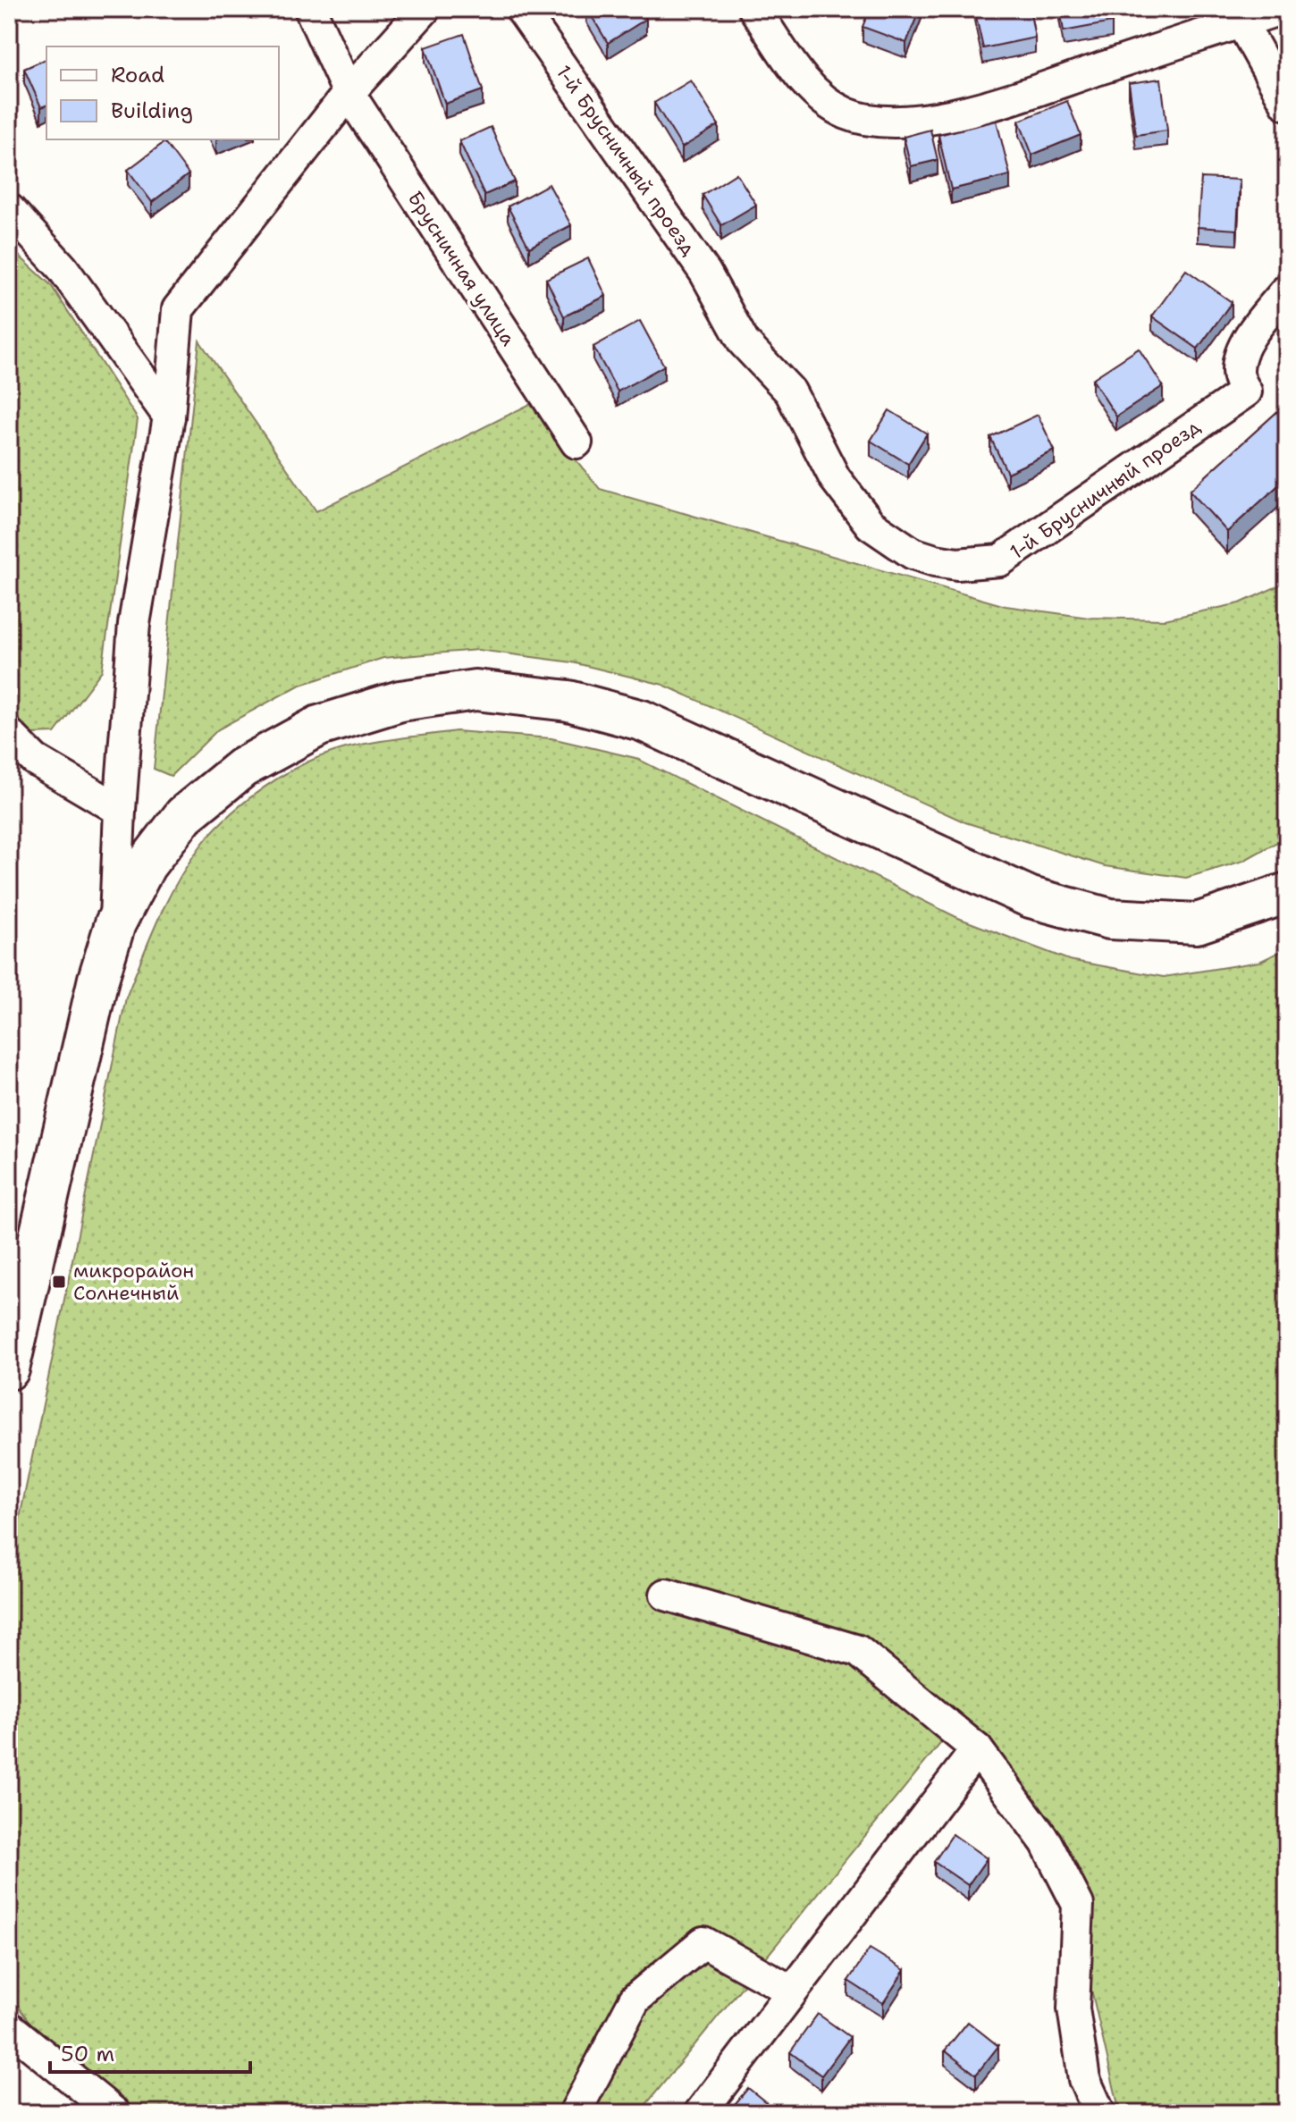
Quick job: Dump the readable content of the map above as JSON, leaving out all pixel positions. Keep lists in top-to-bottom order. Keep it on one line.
{"streets":{"street":["1-й Брусничный проезд","Брусничная улица"]},"places":{"transit":["микрорайон Солнечный"]},"legend":["Road","Building"],"scale_bar":"50 m"}
